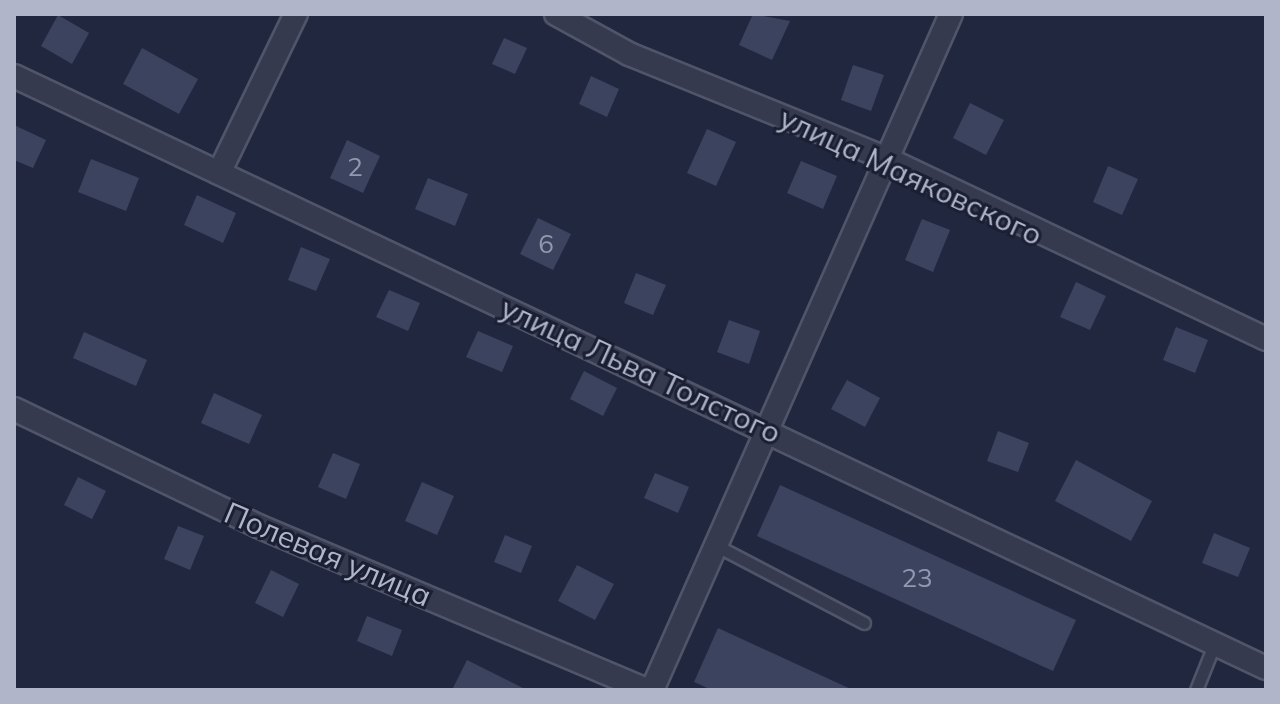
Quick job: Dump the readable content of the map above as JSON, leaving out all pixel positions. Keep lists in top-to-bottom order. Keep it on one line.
{"streets":{"street":["улица Маяковского","улица Льва Толстого","Полевая улица"]},"house_numbers":["2","6","23"]}
